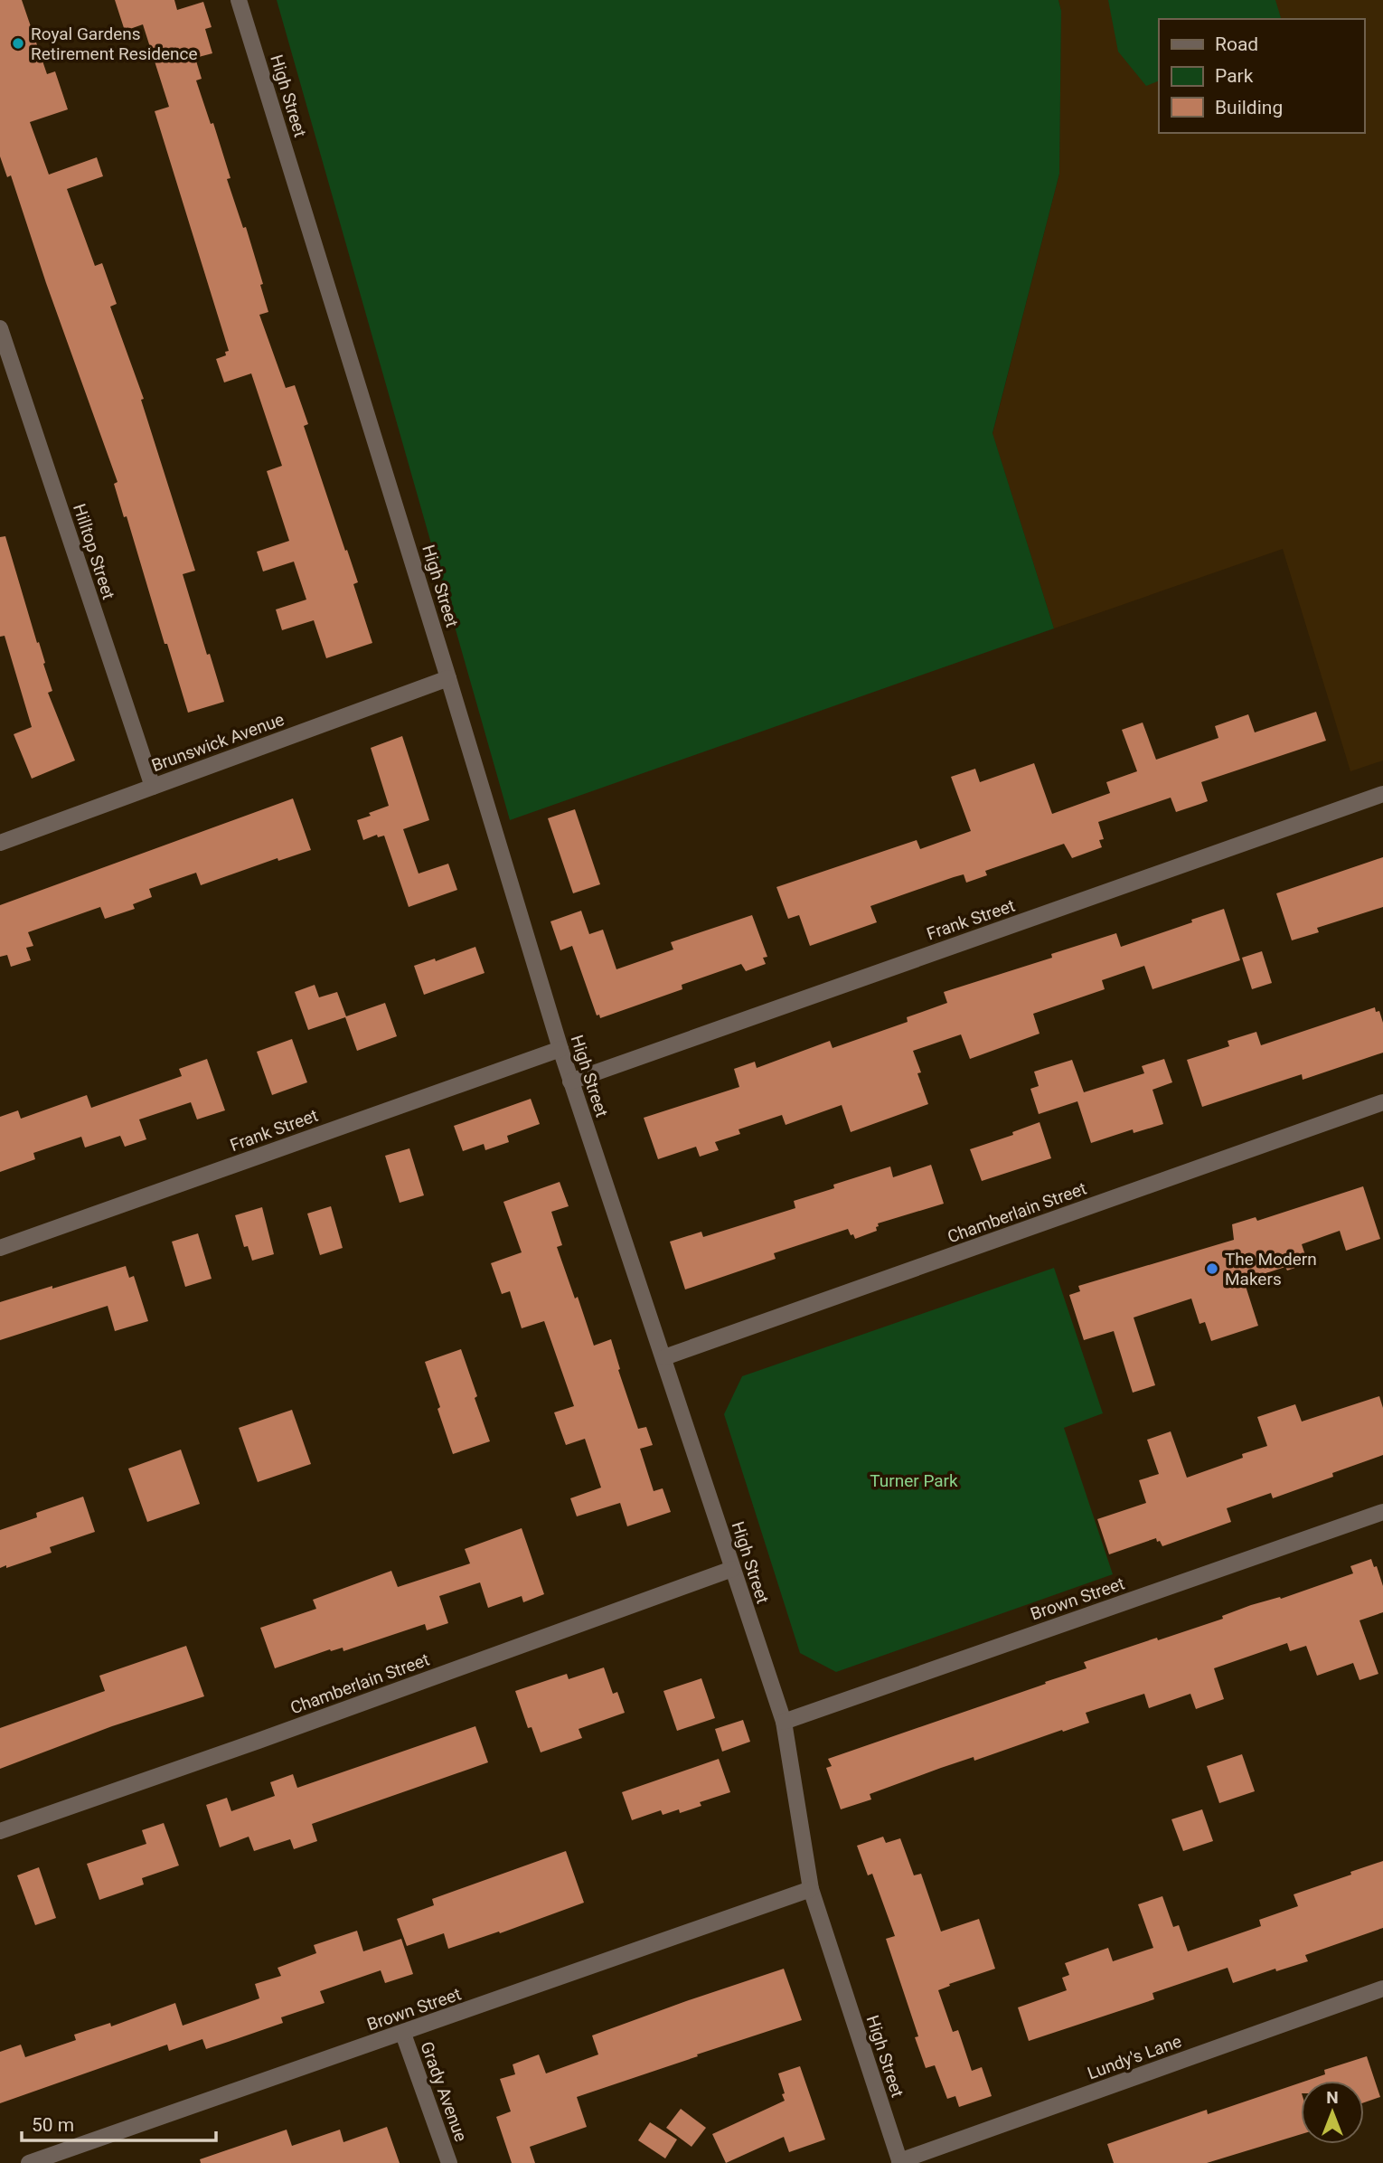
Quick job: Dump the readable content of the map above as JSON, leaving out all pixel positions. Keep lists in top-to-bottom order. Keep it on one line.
{"streets":{"street":["High Street","Hilltop Street","Brunswick Avenue","Frank Street","Chamberlain Street","Brown Street","Lundy's Lane","Grady Avenue"]},"crossings":[["High Street","Brunswick Avenue"],["High Street","Frank Street"],["High Street","Chamberlain Street"],["High Street","Brown Street"],["High Street","Lundy's Lane"],["Hilltop Street","Brunswick Avenue"],["Brown Street","Grady Avenue"]],"parks":["Turner Park"],"places":["Royal Gardens Retirement Residence","The Modern Makers"],"legend":["Road","Park","Building"],"scale_bar":"50 m","north":"top"}
